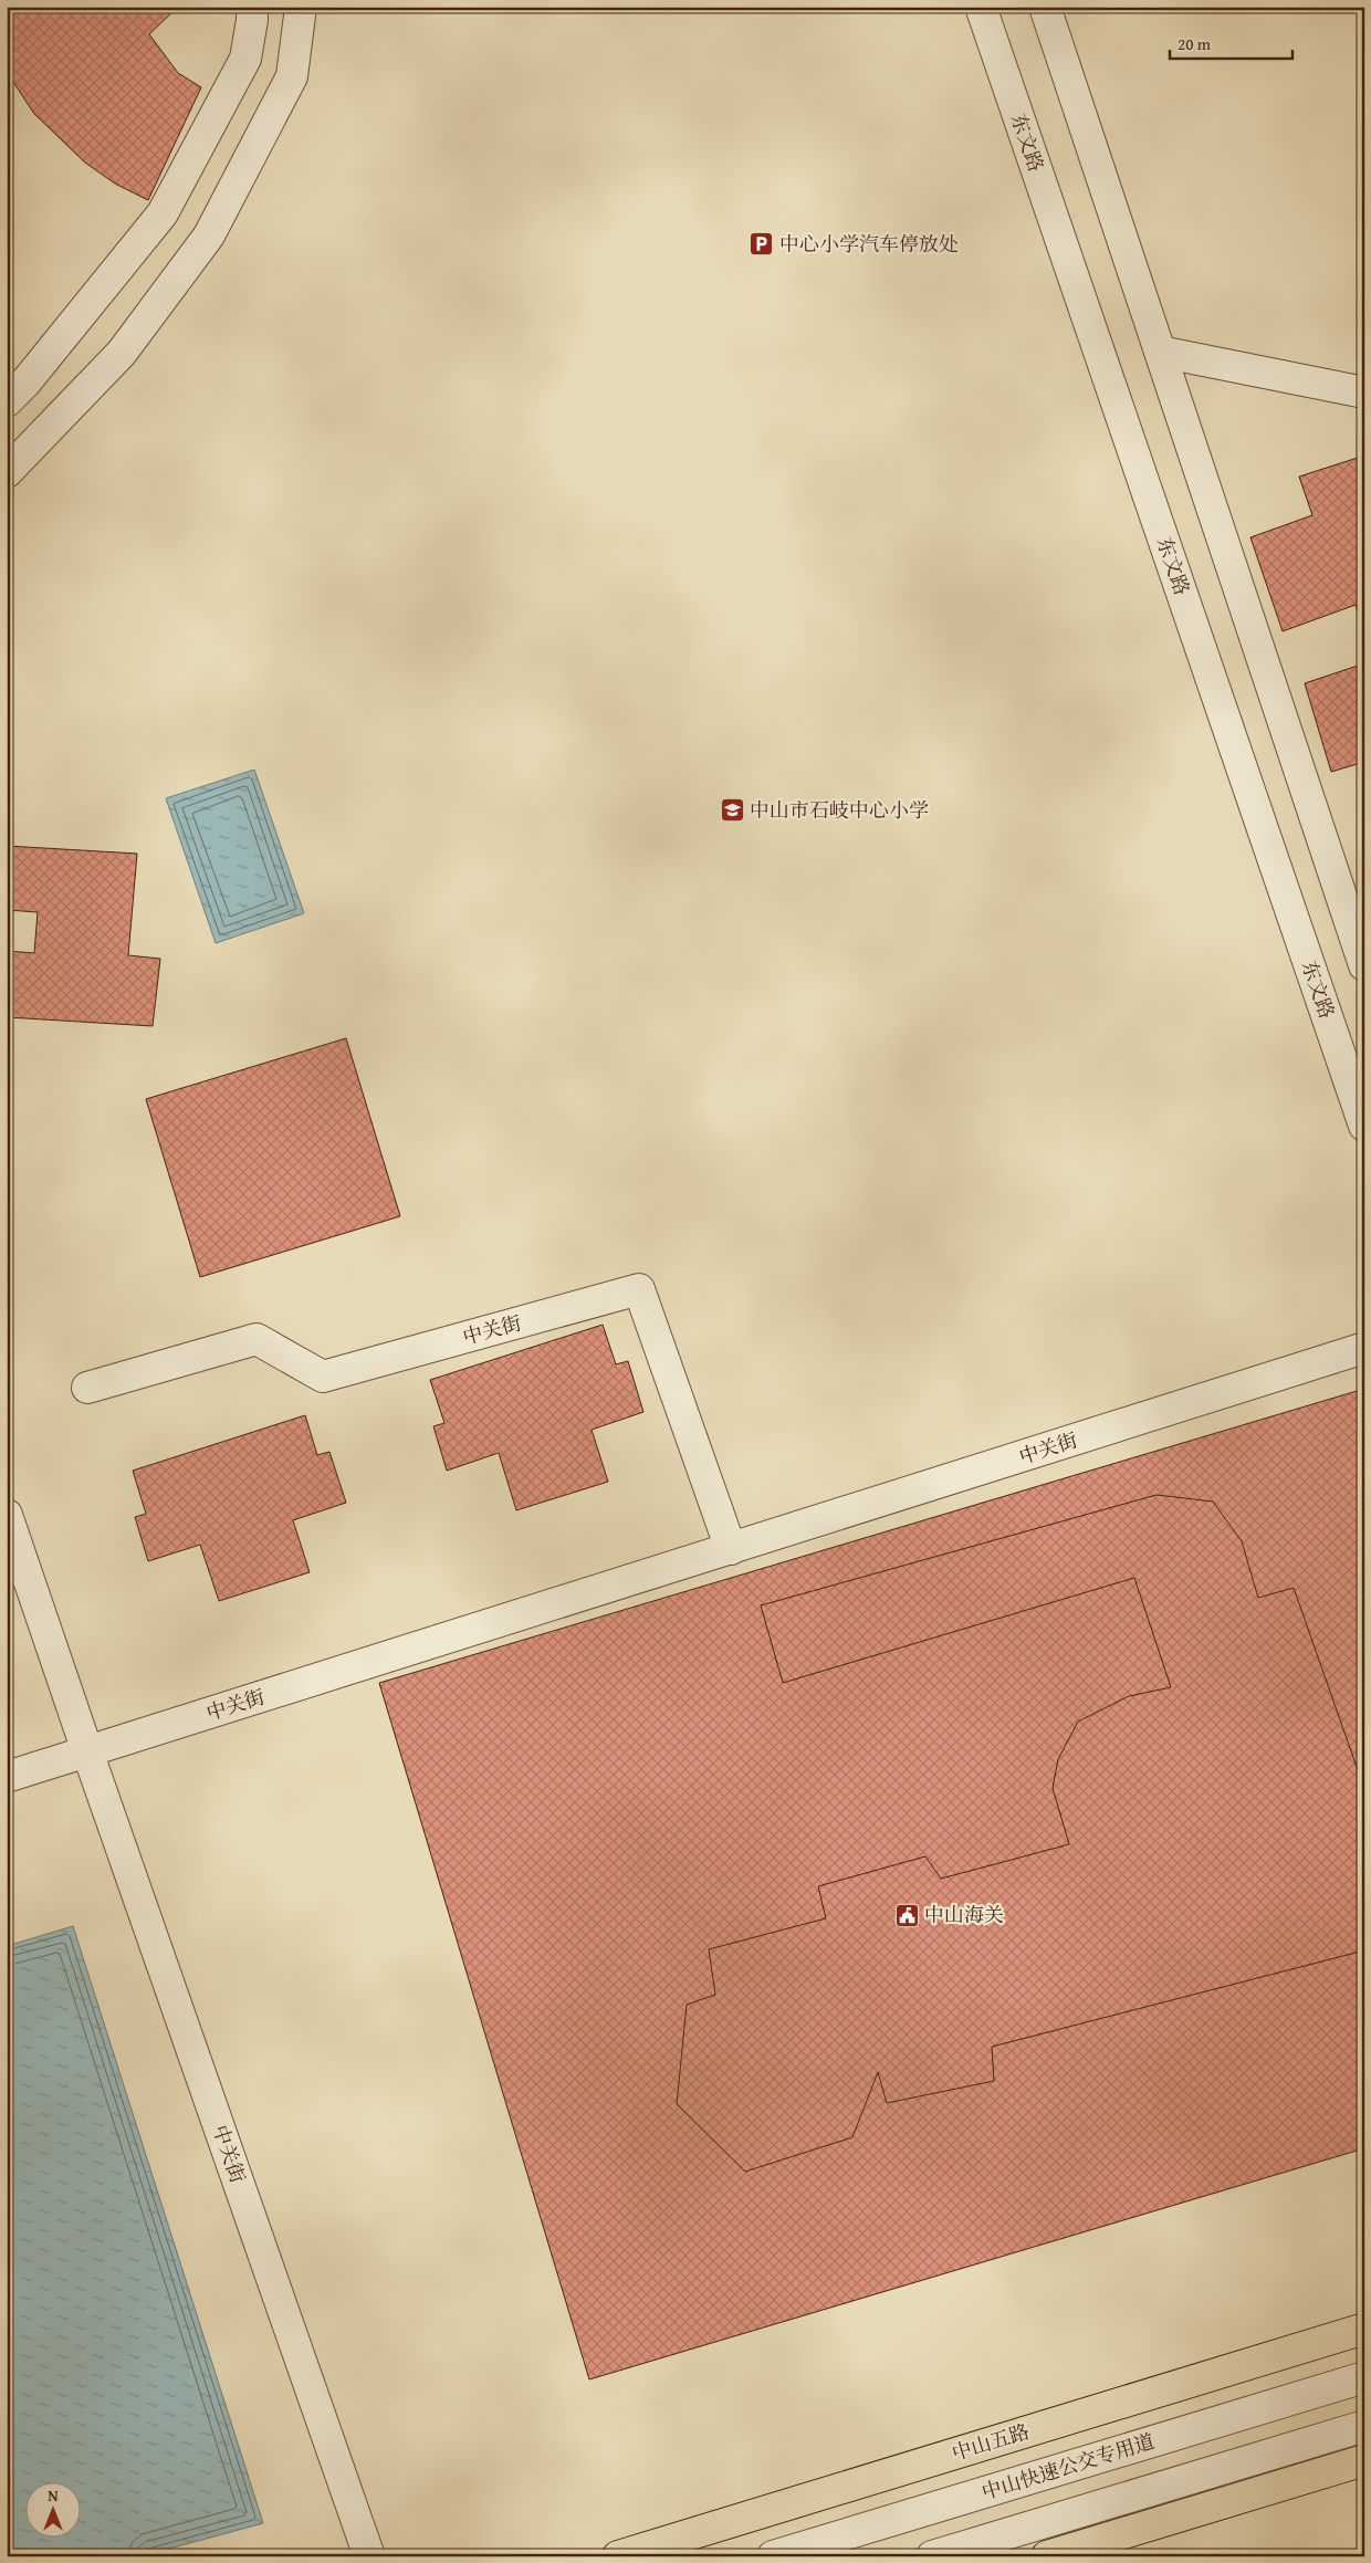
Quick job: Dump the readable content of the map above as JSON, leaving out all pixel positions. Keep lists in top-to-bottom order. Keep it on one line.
{"streets":{"main road":["中山五路"],"street":["东文路","中关街","中山快速公交专用道"]},"places":{"parking":["中心小学汽车停放处"],"school or university":["中山市石岐中心小学"],"public building":["中山海关"]},"scale_bar":"20 m","north":"top"}
